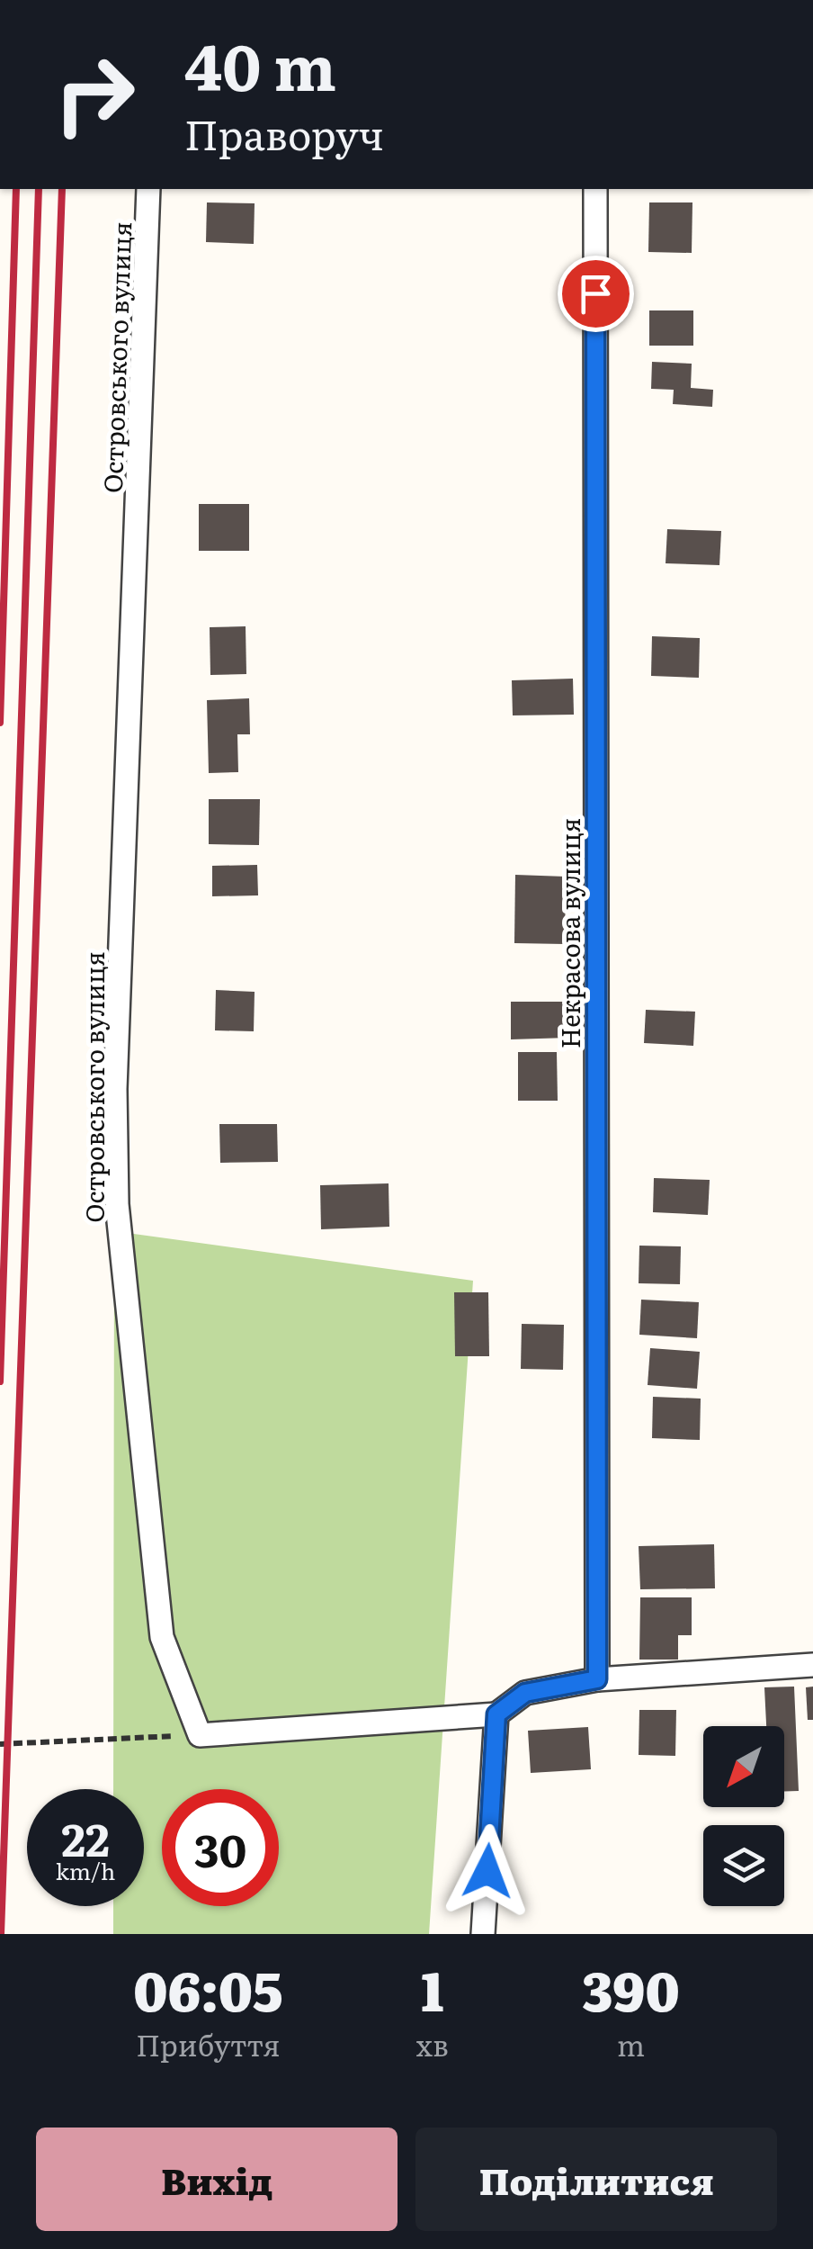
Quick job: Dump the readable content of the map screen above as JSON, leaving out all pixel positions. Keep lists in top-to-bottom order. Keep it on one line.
{"streets":{"street":["Островського вулиця","Некрасова вулиця"]},"north":"bottom left","page":{"turn":["40 m","Праворуч"],"speed":"22 km/h","limit":"30","eta":["06:05","Прибуття","1","хв","390","m"],"buttons":["Вихід","Поділитися"]}}
